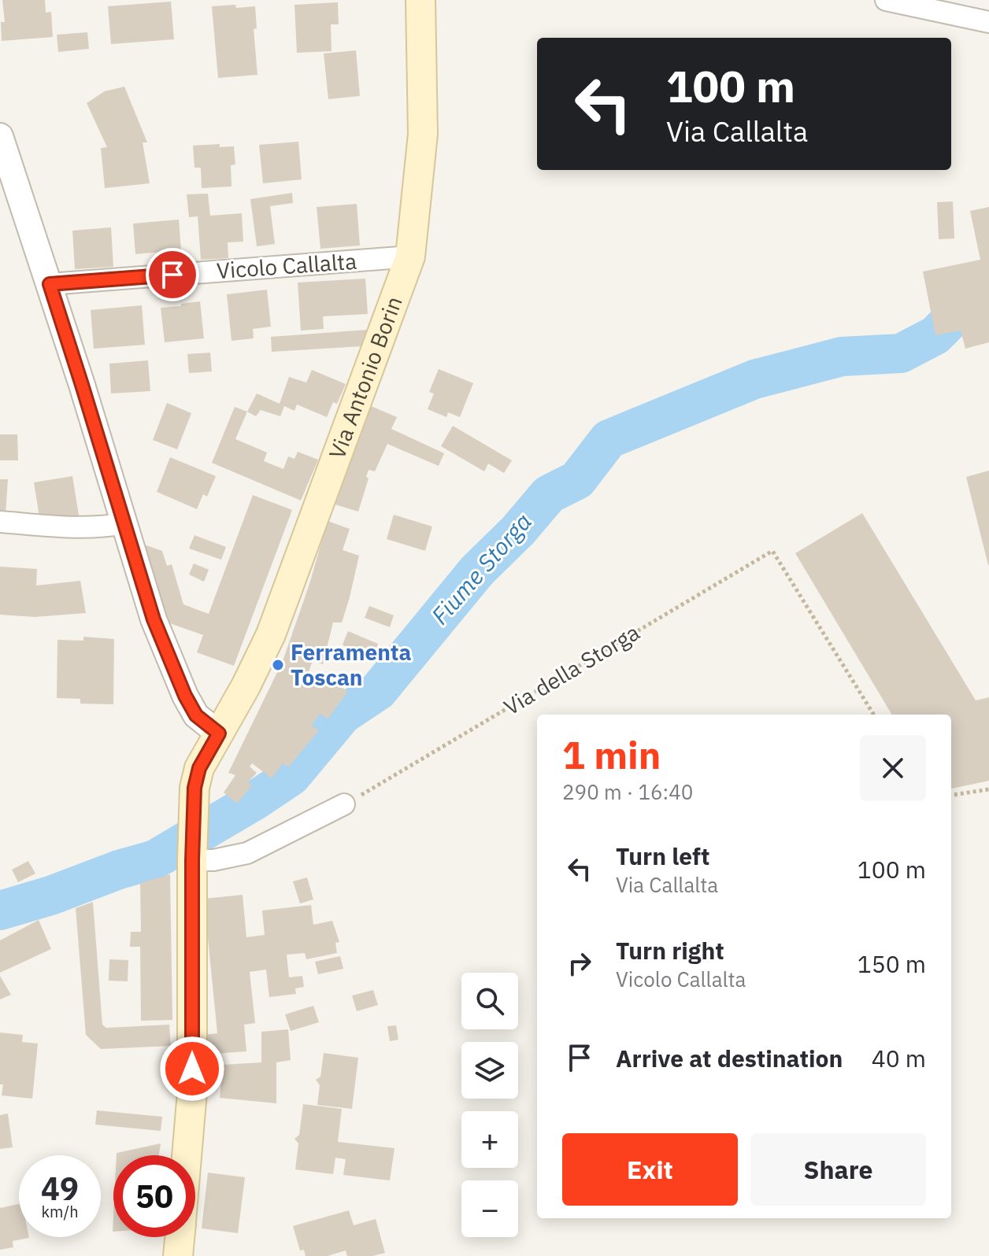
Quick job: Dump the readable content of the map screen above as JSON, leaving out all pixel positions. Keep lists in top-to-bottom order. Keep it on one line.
{"streets":{"main road":["Via Antonio Borin"],"street":["Vicolo Callalta"],"path":["Via della Storga"]},"crossings":[["Vicolo Callalta","Via Antonio Borin"]],"water":["Fiume Storga"],"places":["Ferramenta Toscan"],"page":{"turn":["100 m","Via Callalta"],"heading":["1 min","290 m · 16:40"],"list":[{"name":"Turn left","note":"Via Callalta","value":"100 m"},{"name":"Turn right","note":"Vicolo Callalta","value":"150 m"},{"name":"Arrive at destination","value":"40 m"}],"map_buttons":["+","−"],"buttons":["Exit","Share"],"speed":"49 km/h","limit":"50"}}
